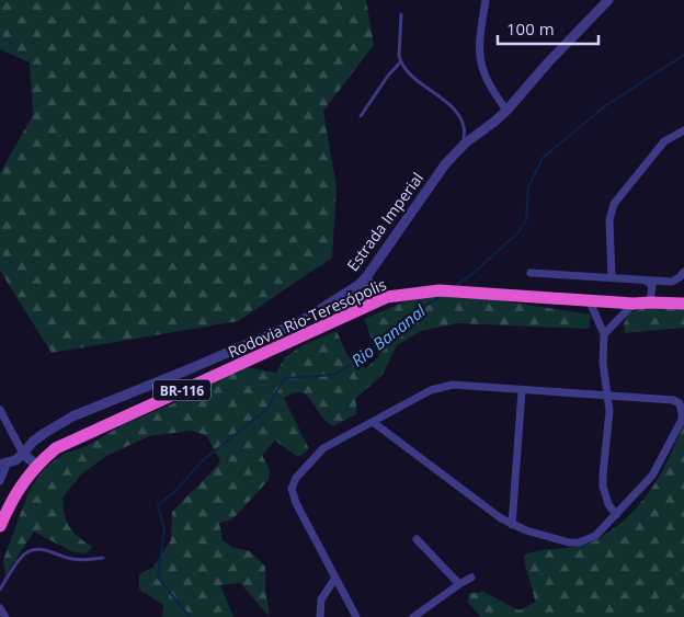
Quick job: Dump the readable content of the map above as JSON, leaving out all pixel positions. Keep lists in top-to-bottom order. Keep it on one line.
{"streets":{"highway":["Rodovia Rio-Teresópolis","BR-116"],"street":["Estrada Imperial"]},"water":["Rio Bananal"],"scale_bar":"100 m"}
